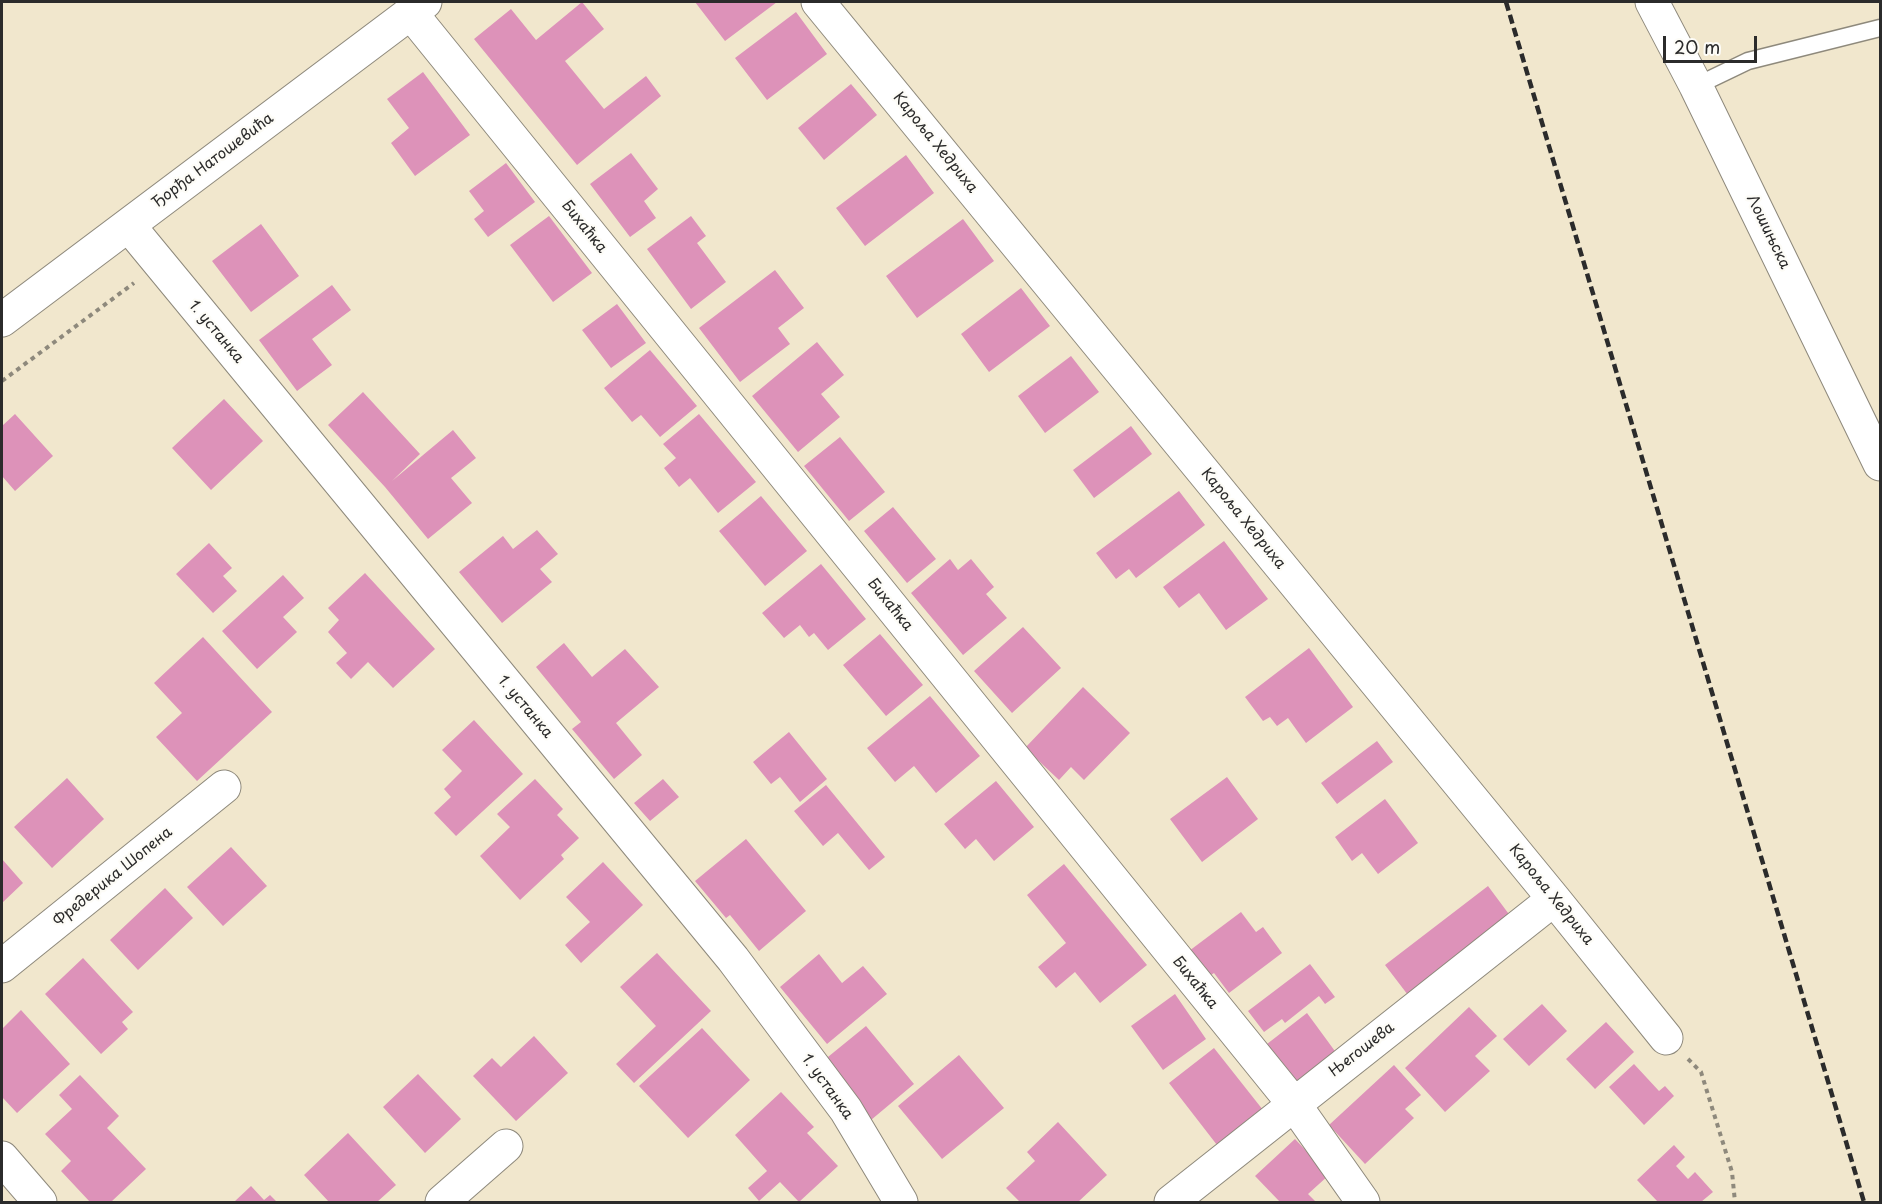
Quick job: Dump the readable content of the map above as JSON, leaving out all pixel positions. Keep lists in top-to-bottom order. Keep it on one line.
{"streets":{"street":["Кароља Хедриха","Ђорђа Натошевића","Бихаћка","Лошињска","1. устанка","Фредерика Шопена","Његошева"]},"crossings":[["Кароља Хедриха","Његошева"],["Ђорђа Натошевића","Бихаћка"],["Ђорђа Натошевића","1. устанка"],["Бихаћка","Његошева"]],"scale_bar":"20 m"}
